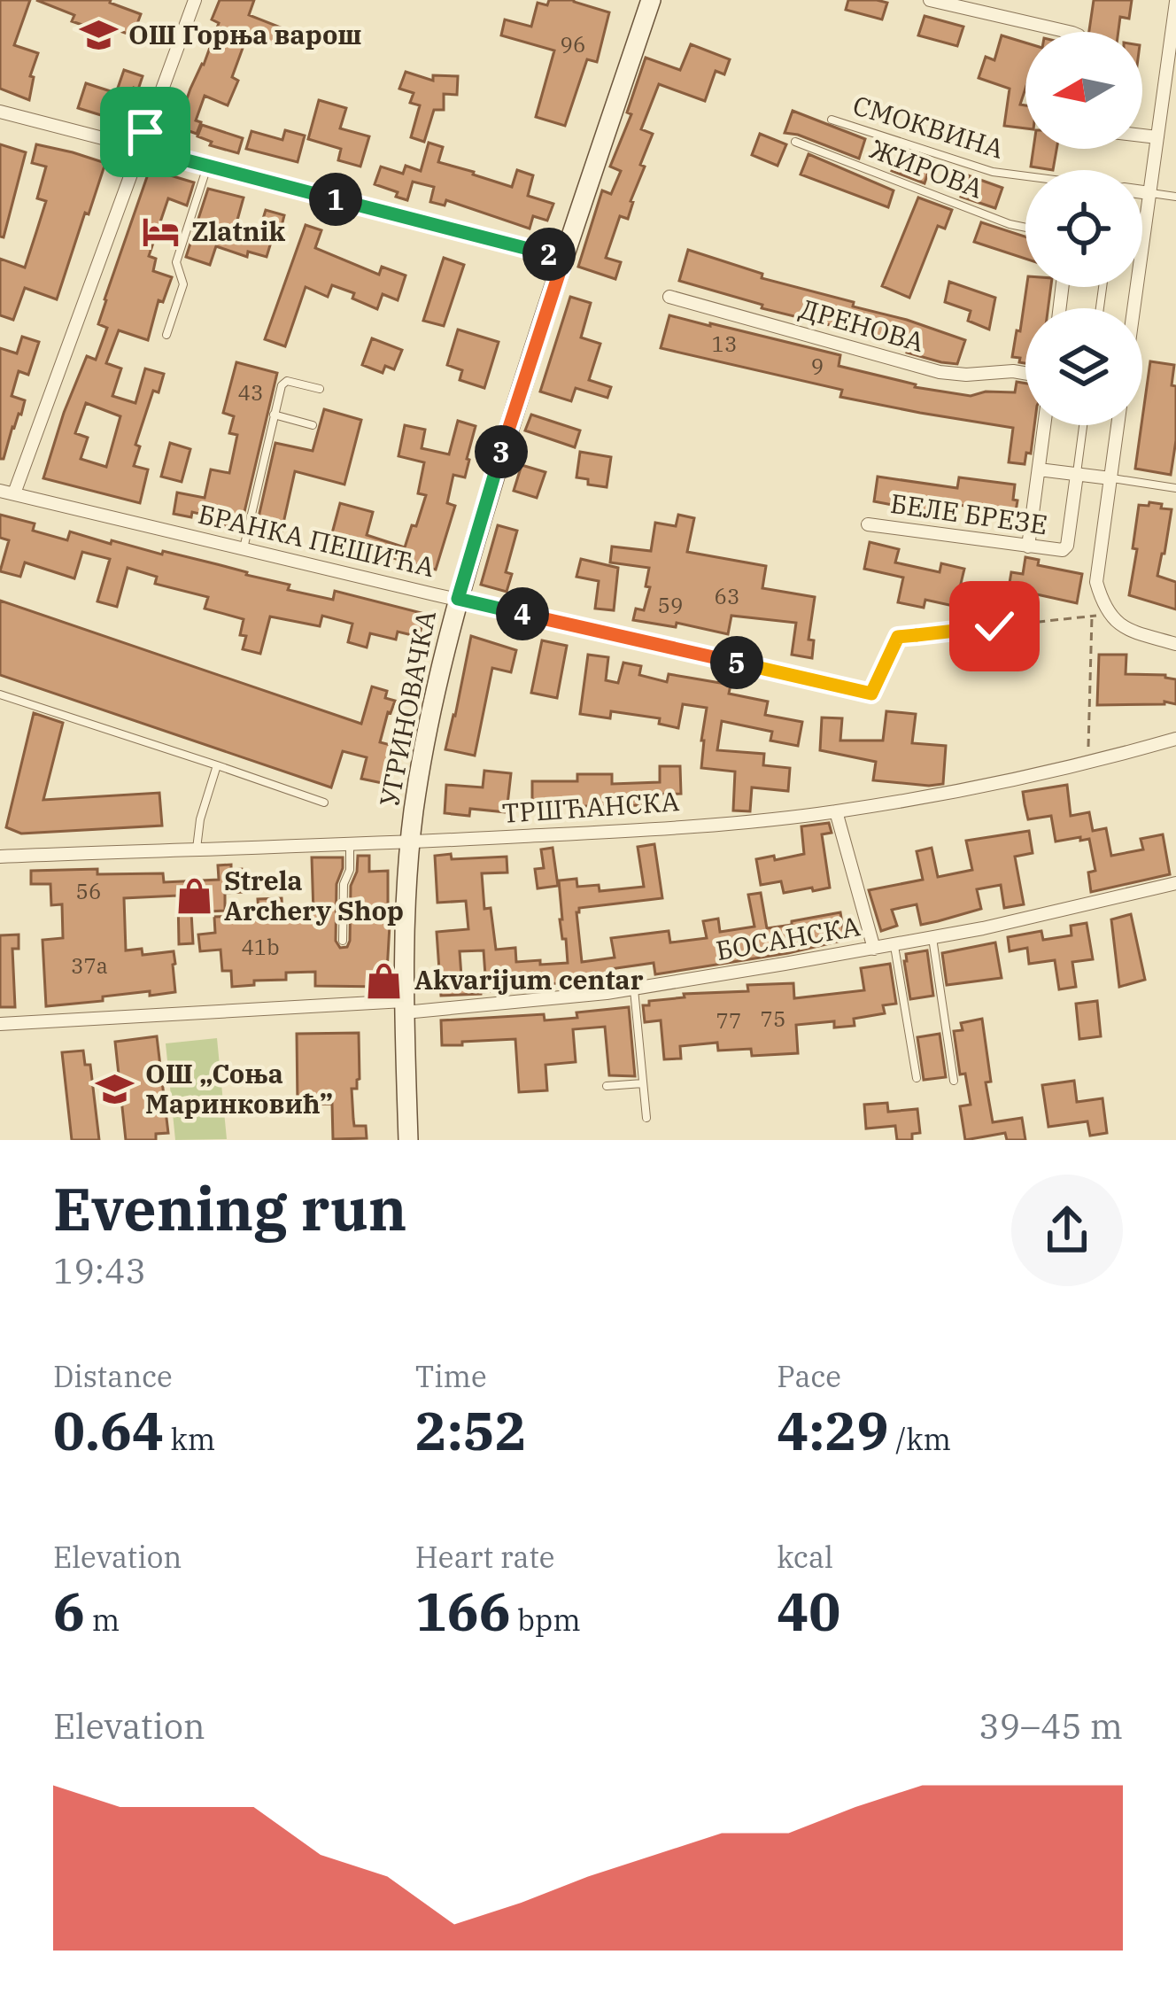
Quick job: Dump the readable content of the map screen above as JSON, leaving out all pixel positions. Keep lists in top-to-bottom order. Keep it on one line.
{"streets":{"main road":["УГРИНОВАЧКА"],"street":["ДРЕНОВА","БЕЛЕ БРЕЗЕ","БРАНКА ПЕШИЋА","ТРШЋАНСКА","БОСАНСКА"],"lane":["СМОКВИНА","ЖИРОВА"]},"crossings":[["БРАНКА ПЕШИЋА","УГРИНОВАЧКА"],["УГРИНОВАЧКА","ТРШЋАНСКА"],["УГРИНОВАЧКА","БОСАНСКА"]],"places":{"school or university":["ОШ Горња варош","ОШ „Соња Маринковић”"],"hotel":["Zlatnik"],"shop":["Strela Archery Shop","Akvarijum centar"]},"house_numbers":["96","13","9","43","63","59","56","41b","37a","75","77"],"north":"left","page":{"pins":["1","2","3","4","5"],"heading":["Evening run","19:43"],"stats":[["Distance","0.64 km"],["Time","2:52"],["Pace","4:29 /km"],["Elevation","6 m"],["Heart rate","166 bpm"],["kcal","40"]],"chart":["Elevation","39–45 m"]}}
